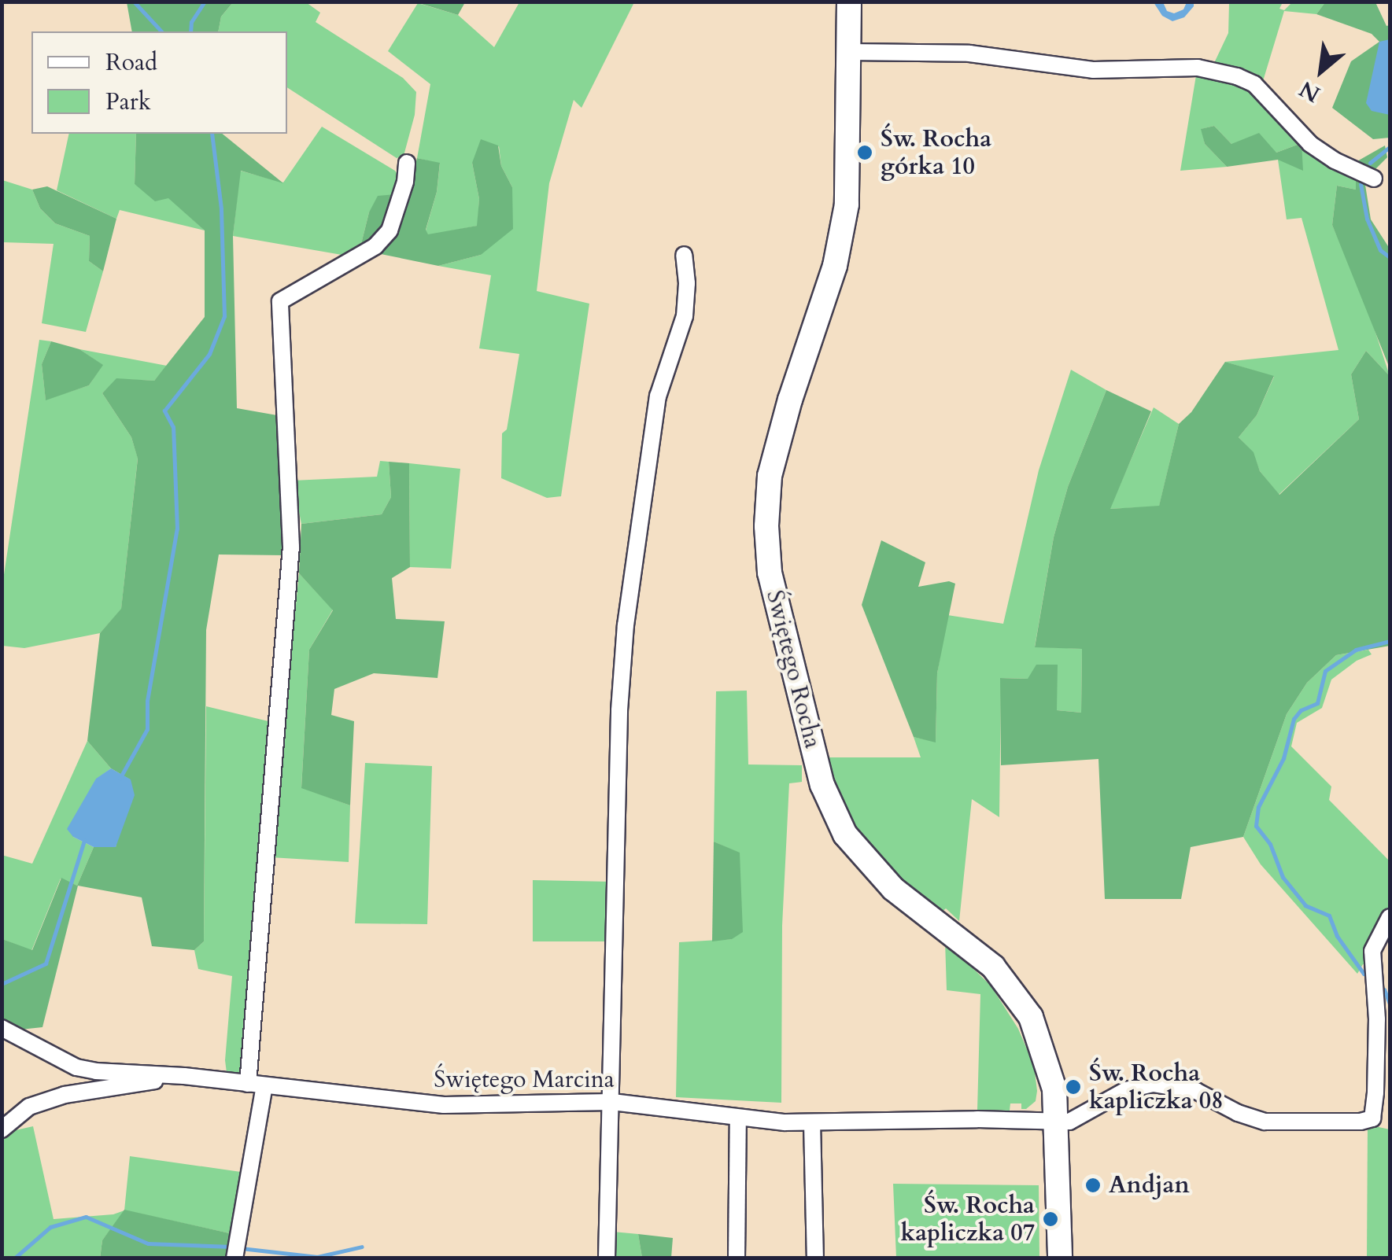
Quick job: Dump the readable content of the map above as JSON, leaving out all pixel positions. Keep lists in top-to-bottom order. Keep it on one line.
{"streets":{"street":["Świętego Rocha","Świętego Marcina"]},"crossings":[["Świętego Rocha","Świętego Marcina"]],"places":["Św. Rocha górka 10","Św. Rocha kapliczka 08","Andjan","Św. Rocha kapliczka 07"],"legend":["Road","Park"],"north":"bottom left"}
